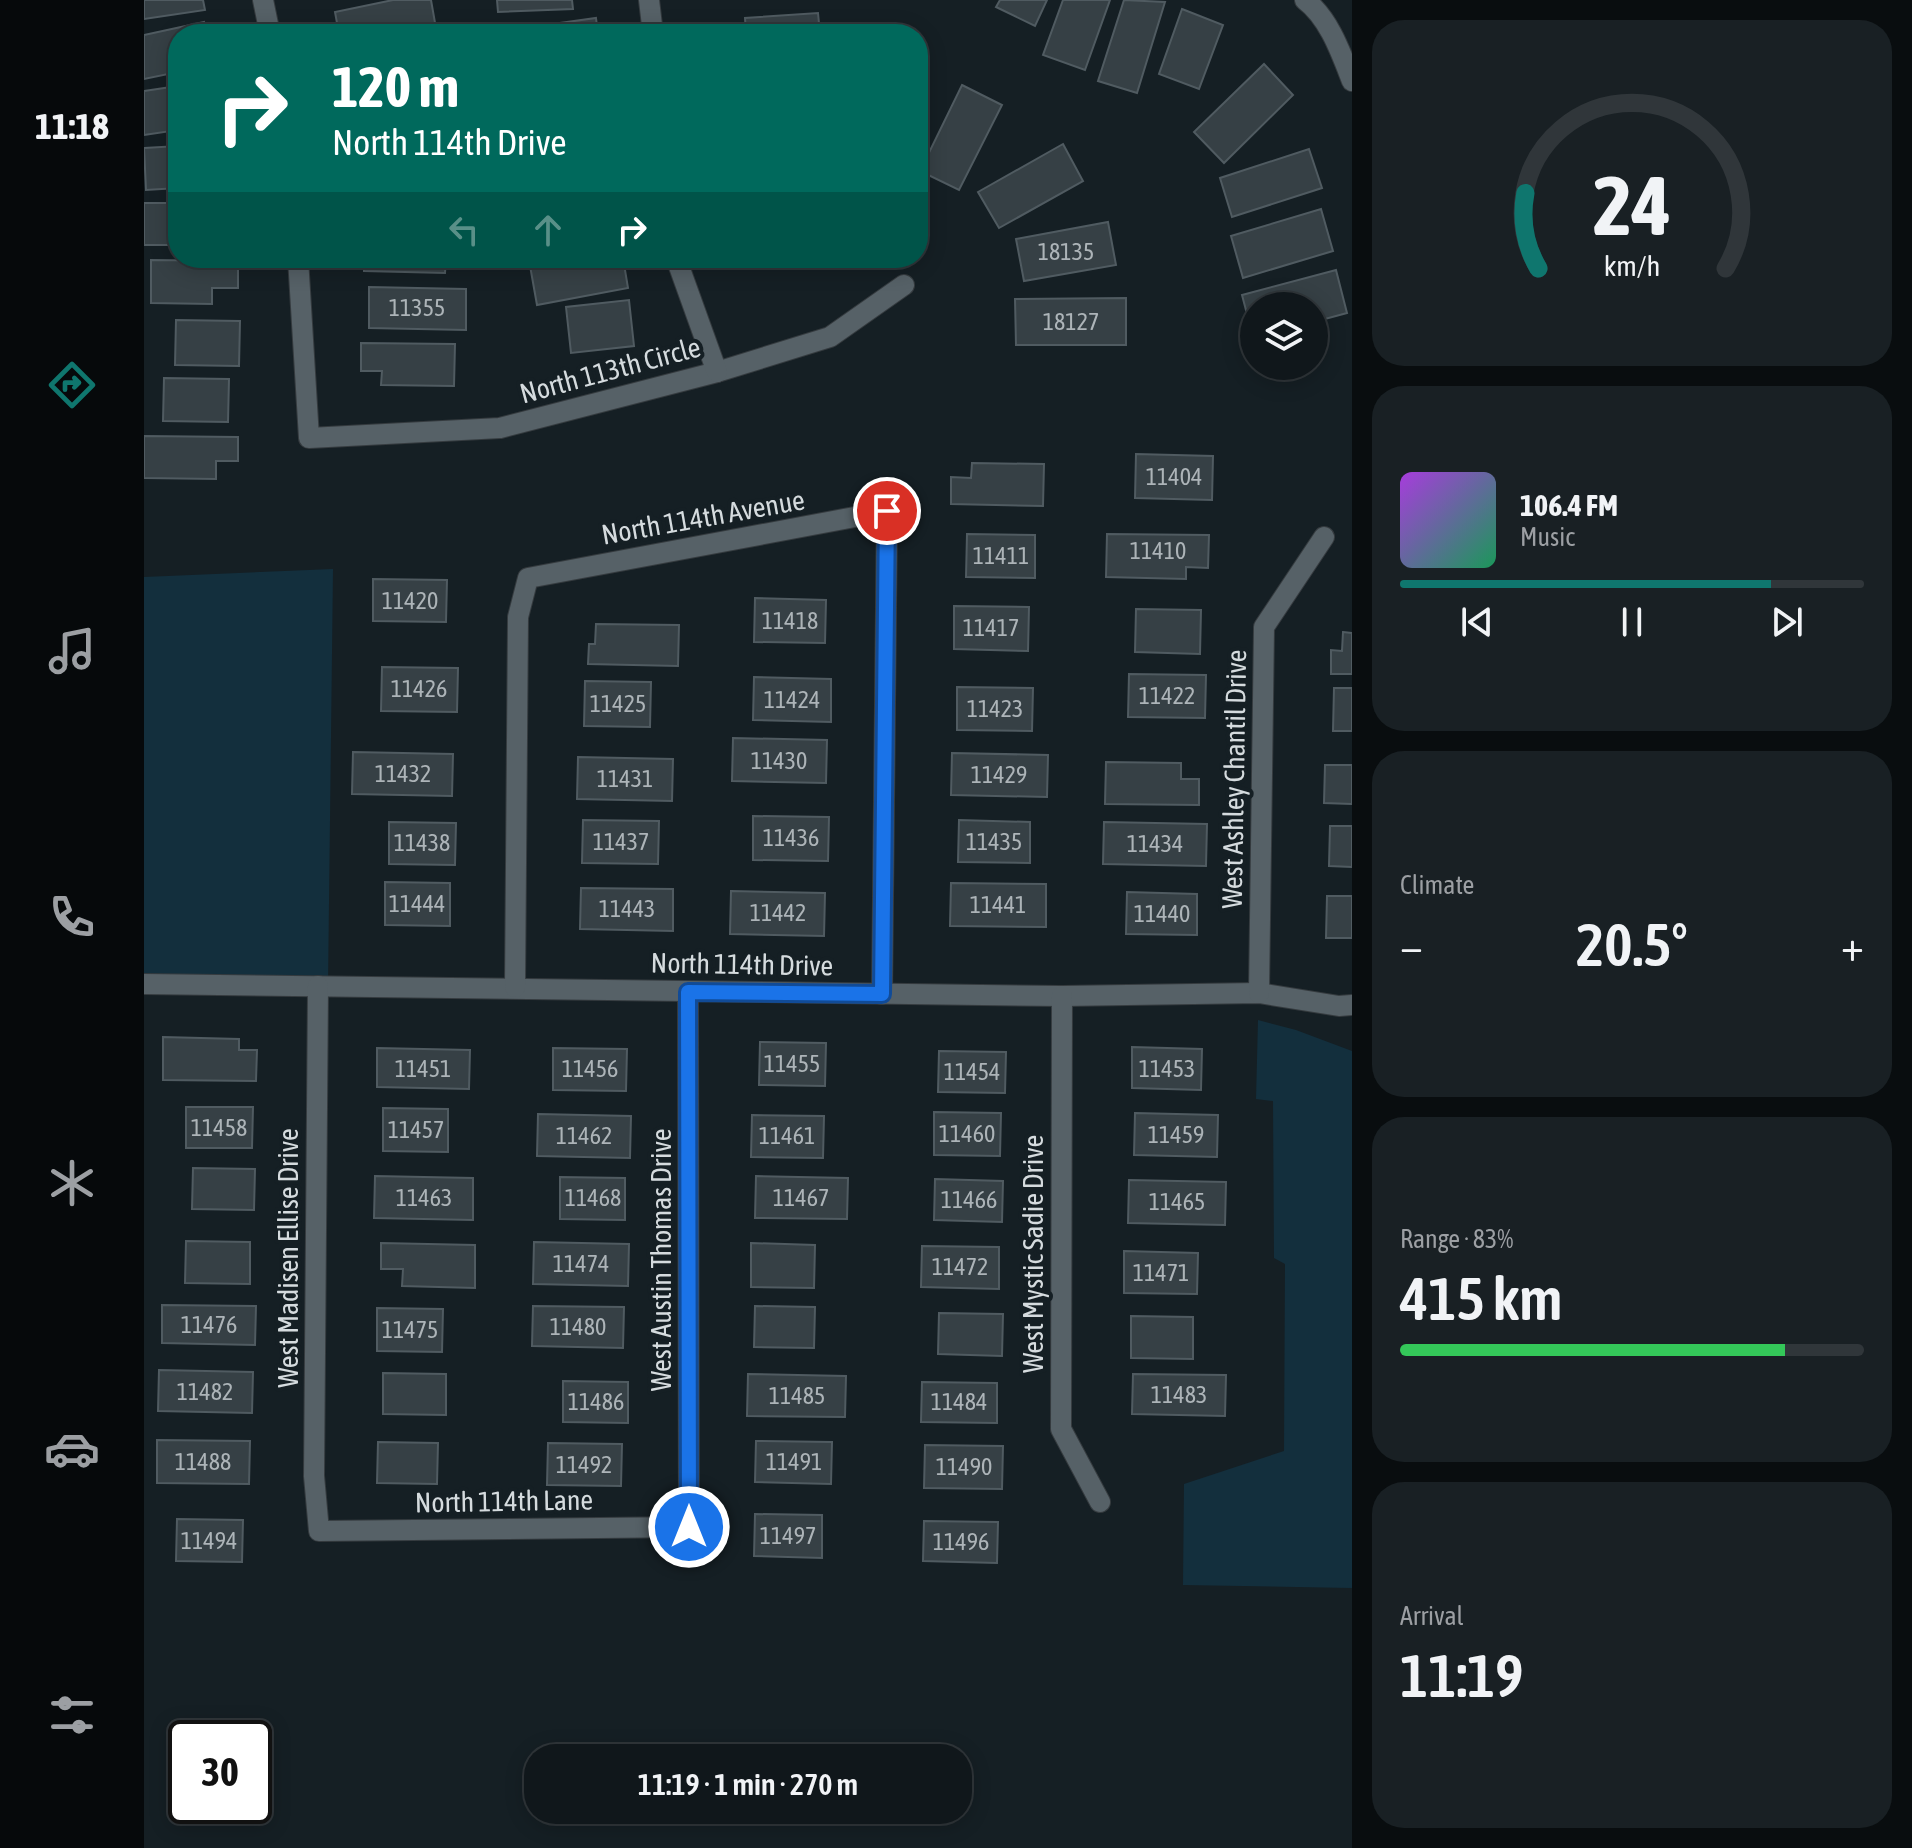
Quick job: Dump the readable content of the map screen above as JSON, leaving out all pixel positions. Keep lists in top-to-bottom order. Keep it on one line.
{"streets":{"street":["North 113th Circle","North 114th Avenue","West Ashley Chantil Drive","North 114th Drive","West Mystic Sadie Drive","West Madisen Ellise Drive","West Austin Thomas Drive","North 114th Lane"]},"crossings":[["North 114th Avenue","North 114th Drive"],["West Ashley Chantil Drive","North 114th Drive"],["North 114th Drive","West Mystic Sadie Drive"],["North 114th Drive","West Madisen Ellise Drive"],["North 114th Drive","West Austin Thomas Drive"],["West Madisen Ellise Drive","North 114th Lane"],["West Austin Thomas Drive","North 114th Lane"]],"house_numbers":["18135","11355","18127","11404","11410","11411","11420","11418","11417","11426","11422","11424","11425","11423","11430","11432","11429","11431","11436","11437","11435","11438","11434","11444","11441","11443","11442","11440","11455","11451","11456","11453","11454","11458","11457","11460","11459","11462","11461","11463","11468","11467","11466","11465","11474","11472","11471","11476","11480","11475","11482","11483","11485","11486","11484","11488","11491","11492","11490","11497","11494","11496"],"page":{"tabs":"11:18","turn":["120 m","North 114th Drive"],"song":["106.4 FM","Music"],"tile":["Climate",["Range · 83%","415 km"],["Arrival","11:19"]],"heat":["−","20.5°","+"],"limit":"30","trip":"11:19 · 1 min · 270 m","gauge":["24","km/h"]}}
